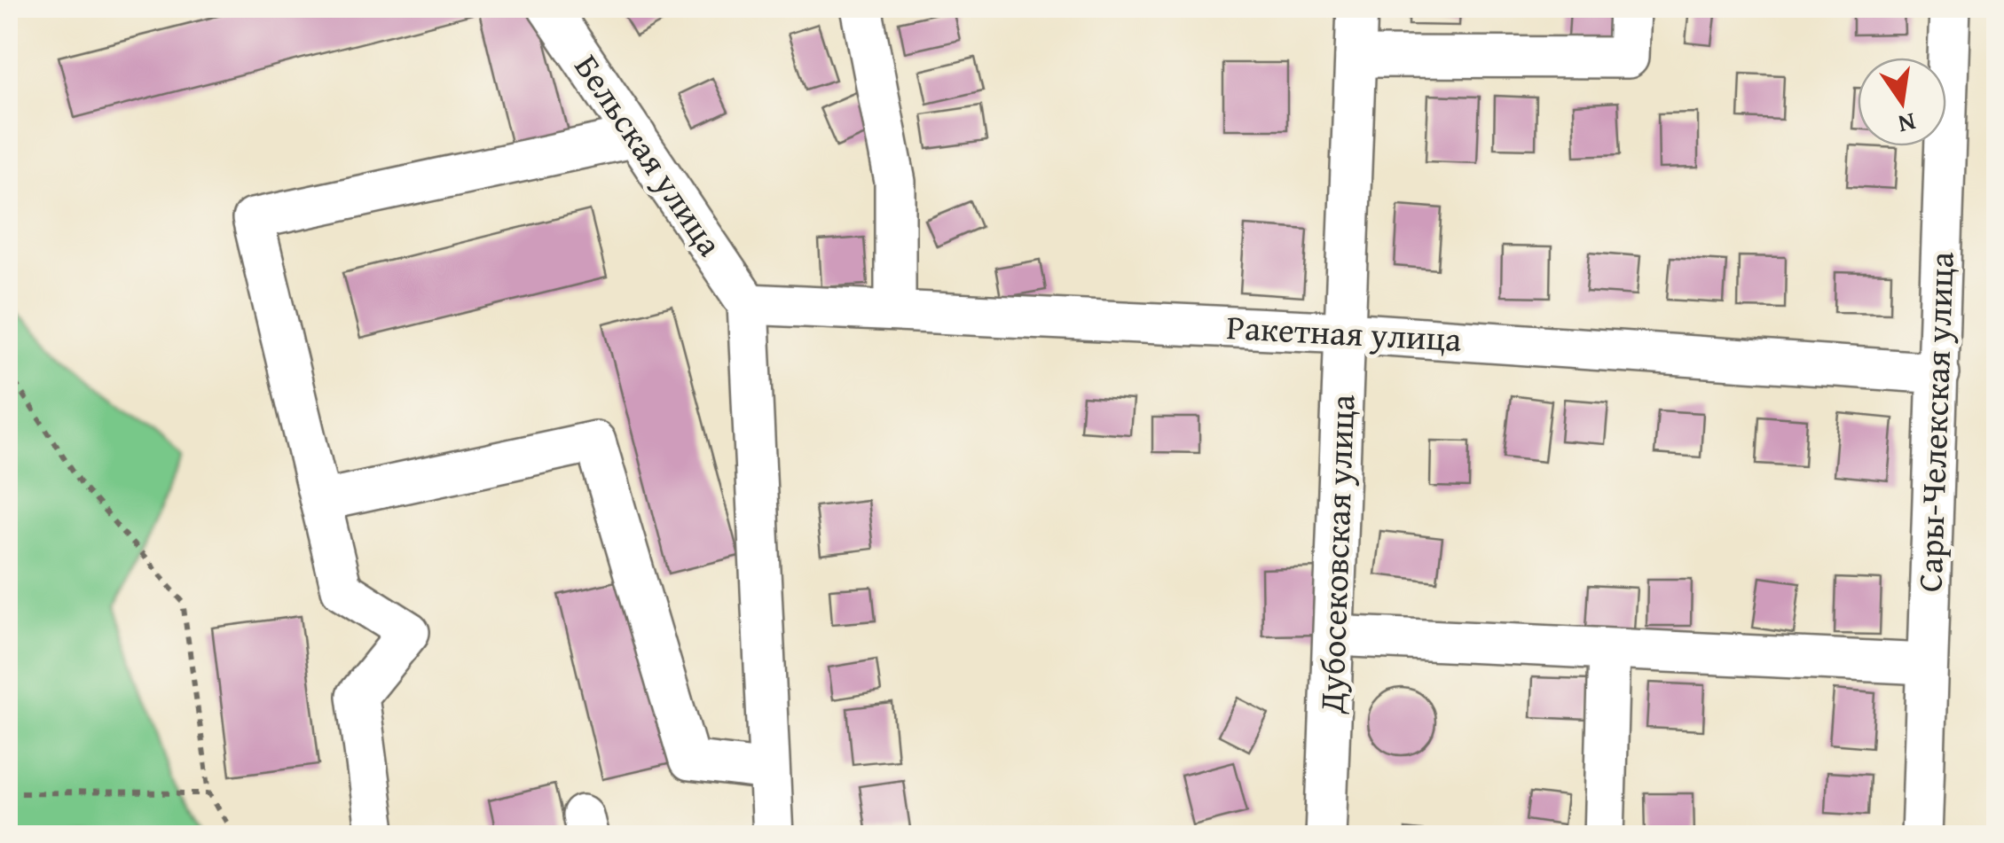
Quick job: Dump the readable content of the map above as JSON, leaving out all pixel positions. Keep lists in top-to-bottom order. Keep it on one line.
{"streets":{"street":["Бельская улица","Ракетная улица","Сары-Челекская улица","Дубосековская улица"]},"crossings":[["Бельская улица","Ракетная улица"],["Ракетная улица","Сары-Челекская улица"],["Ракетная улица","Дубосековская улица"]],"north":"bottom"}
